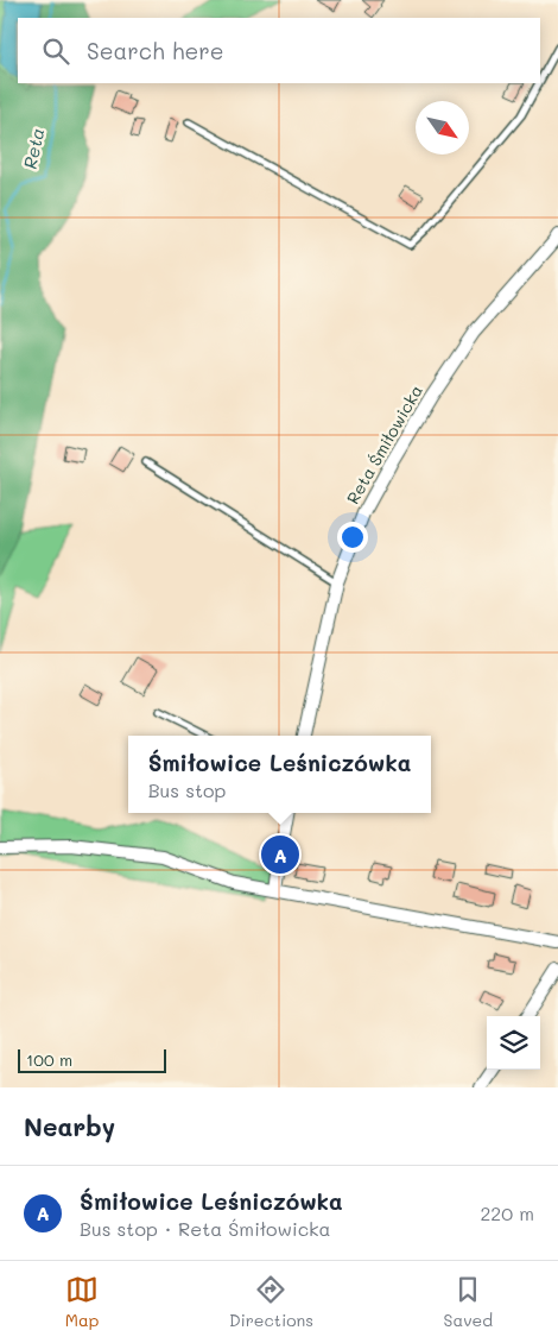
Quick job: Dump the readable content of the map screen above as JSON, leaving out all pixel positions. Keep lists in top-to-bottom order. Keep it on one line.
{"streets":{"street":["Reta Śmiłowicka"]},"water":["Reta"],"scale_bar":"100 m","north":"bottom right","page":{"search":"Search here","popup":["Śmiłowice Leśniczówka","Bus stop"],"pins":"A","scale":"100 m","heading":"Nearby","list":[{"mark":"A","name":"Śmiłowice Leśniczówka","note":"Bus stop · Reta Śmiłowicka","value":"220 m"}],"nav":["Map","Directions","Saved"]}}
